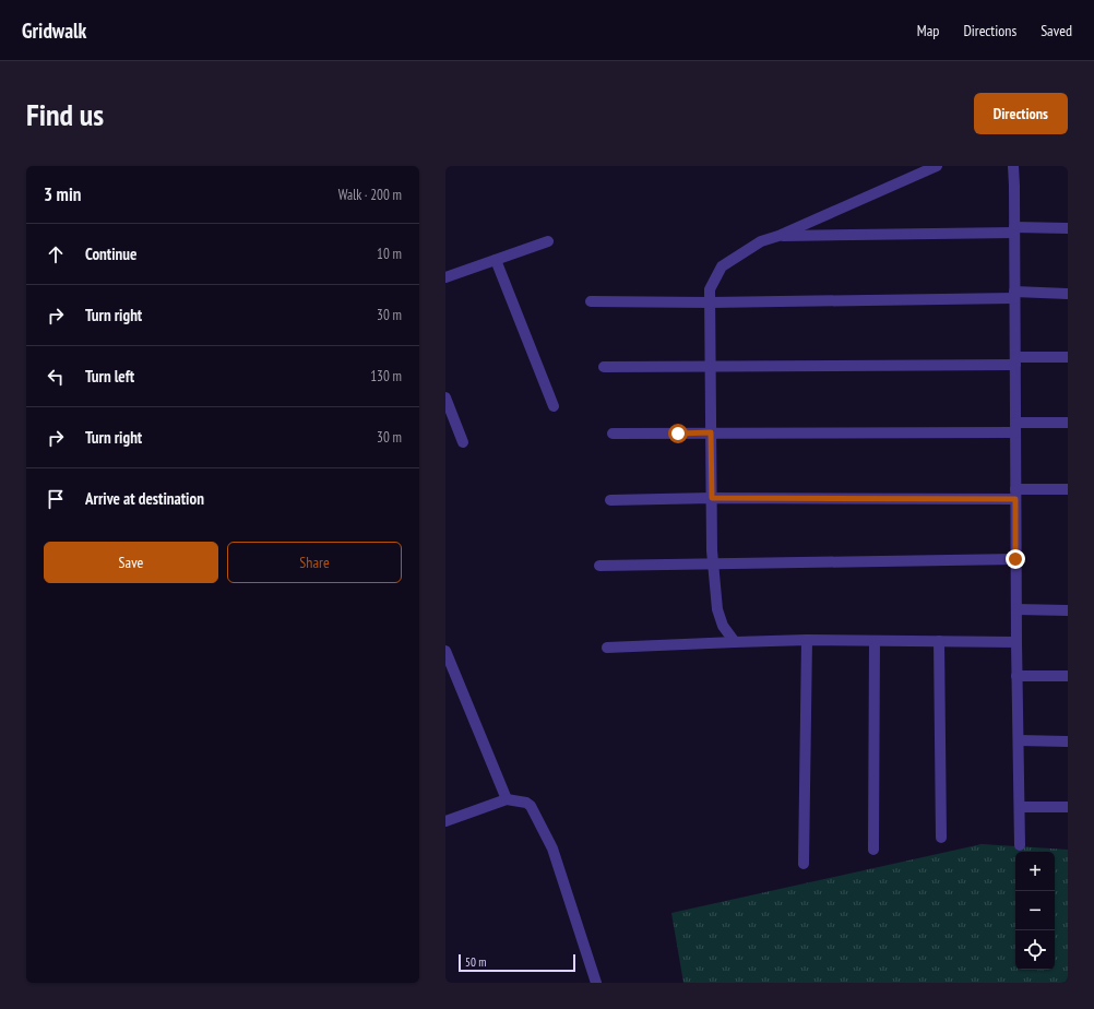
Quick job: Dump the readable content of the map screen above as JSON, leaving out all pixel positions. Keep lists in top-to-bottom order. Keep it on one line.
{"scale_bar":"50 m","page":{"header":"Gridwalk","nav":["Map","Directions","Saved"],"buttons":["Directions",["Save","Share"]],"title":"Find us","heading":["3 min","Walk · 200 m"],"list":[["Continue","10 m"],["Turn right","30 m"],["Turn left","130 m"],["Turn right","30 m"],"Arrive at destination"],"map_buttons":["+","−"],"scale":"50 m"}}
